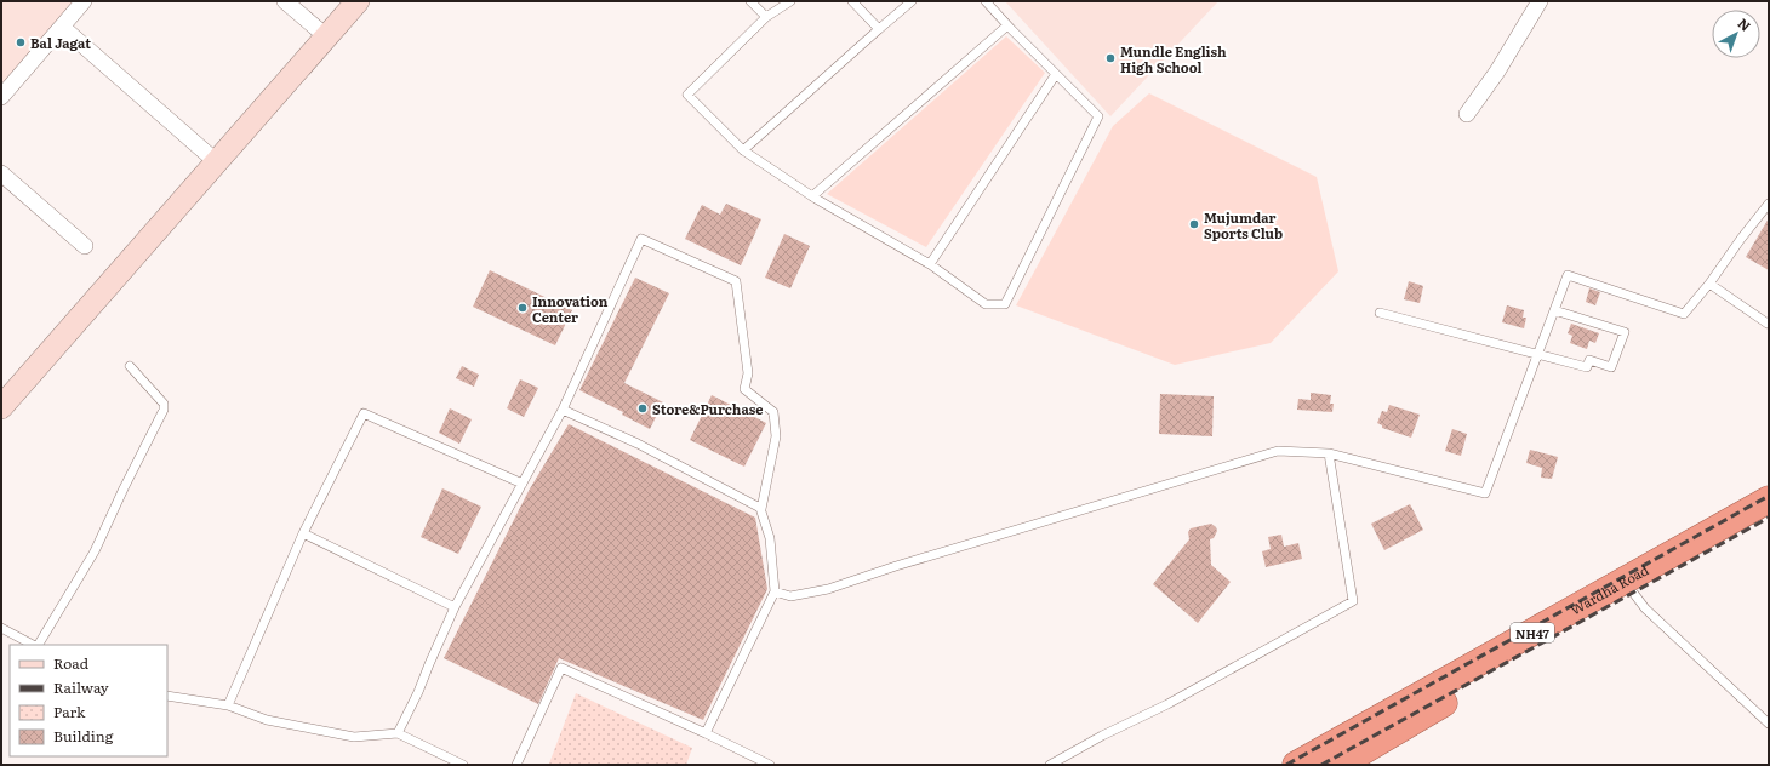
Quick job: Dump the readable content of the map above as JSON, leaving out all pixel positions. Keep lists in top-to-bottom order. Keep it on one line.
{"streets":{"highway":["Wardha Road","NH47"]},"places":["Bal Jagat","Mundle English High School","Mujumdar Sports Club","Innovation Center","Store&Purchase"],"legend":["Road","Railway","Park","Building"],"north":"top right"}
